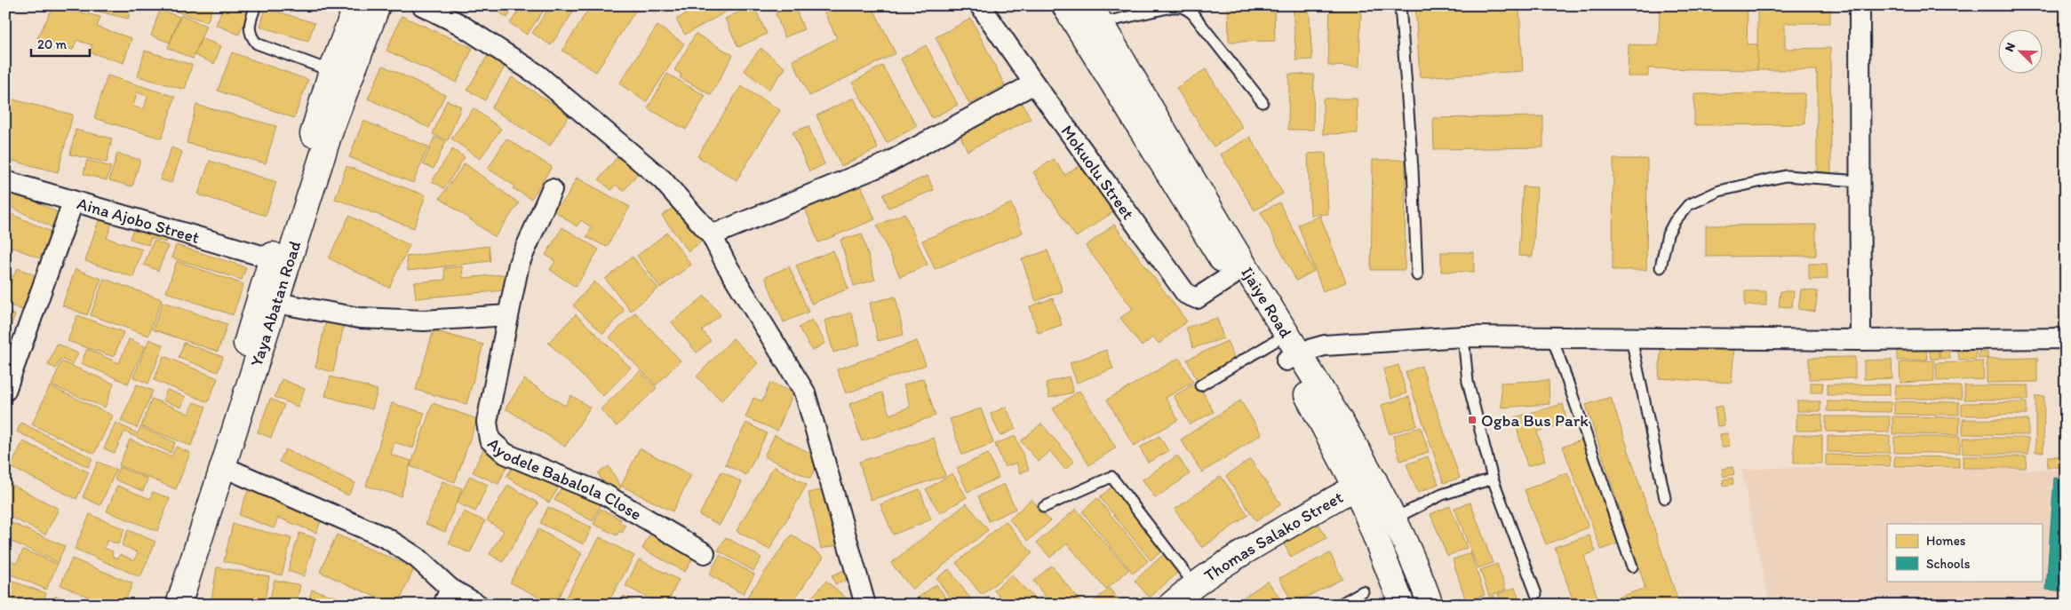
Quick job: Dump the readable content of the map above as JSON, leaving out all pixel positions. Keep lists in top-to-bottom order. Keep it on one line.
{"streets":{"main road":["Ijaiye Road","Yaya Abatan Road","Thomas Salako Street"],"street":["Mokuolu Street","Aina Ajobo Street","Ayodele Babalola Close"]},"crossings":[["Mokuolu Street","Ijaiye Road"],["Aina Ajobo Street","Yaya Abatan Road"],["Ijaiye Road","Thomas Salako Street"]],"places":{"transit":["Ogba Bus Park"]},"legend":["Homes","Schools"],"scale_bar":"20 m","north":"top left"}
